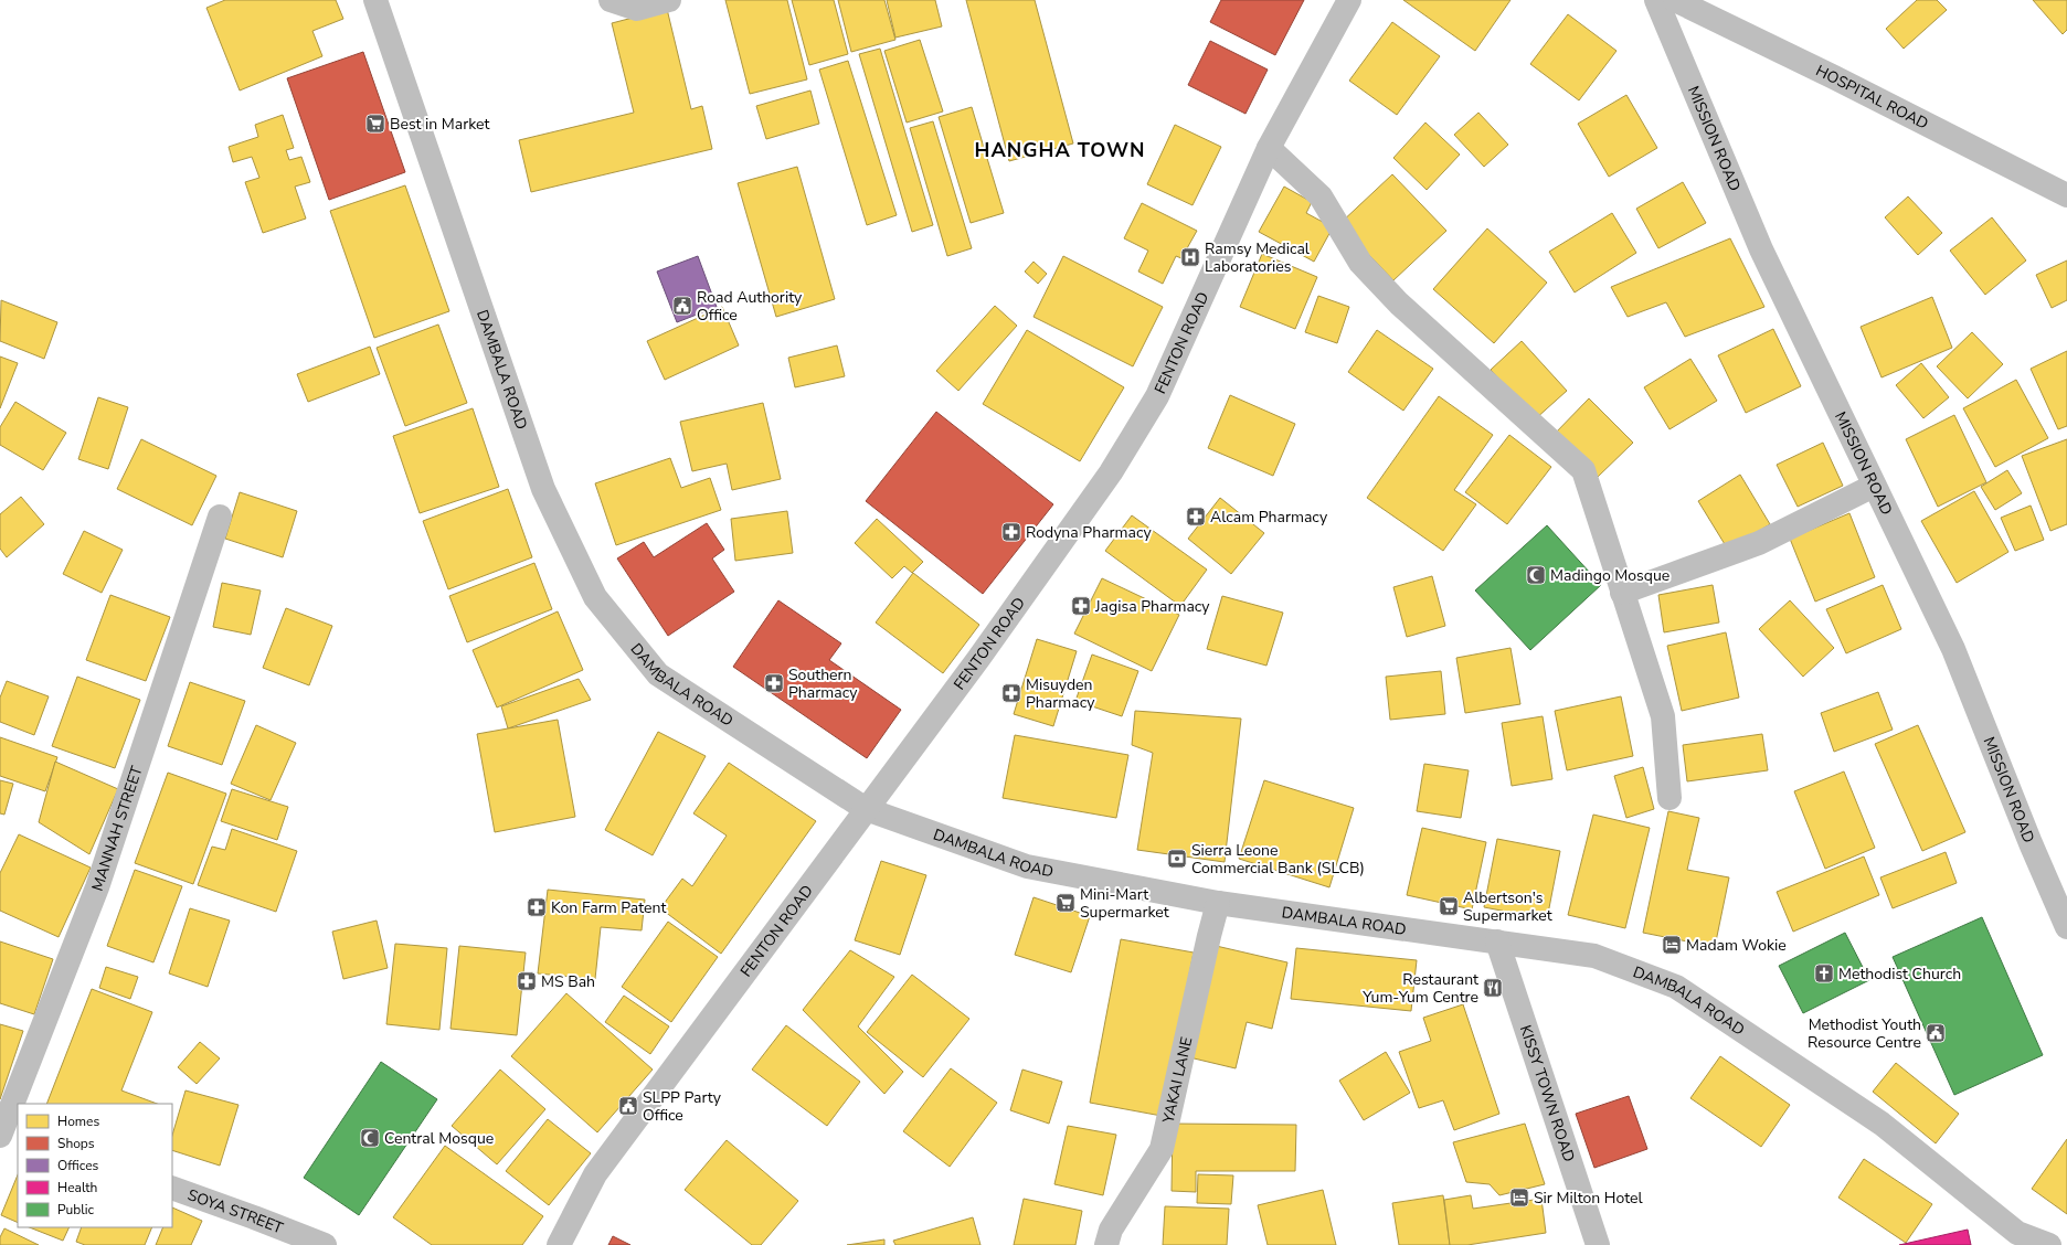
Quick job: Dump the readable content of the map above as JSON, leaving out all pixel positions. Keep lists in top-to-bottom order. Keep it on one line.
{"streets":{"street":["HOSPITAL ROAD","MISSION ROAD","FENTON ROAD","DAMBALA ROAD","MANNAH STREET","YAKAI LANE","KISSY TOWN ROAD","SOYA STREET"]},"crossings":[["FENTON ROAD","DAMBALA ROAD"],["DAMBALA ROAD","YAKAI LANE"],["DAMBALA ROAD","KISSY TOWN ROAD"]],"districts":["HANGHA TOWN"],"places":{"supermarket":["Best in Market","Mini-Mart Supermarket","Albertson's Supermarket"],"hospital":["Ramsy Medical Laboratories"],"public building":["Road Authority Office","Methodist Youth Resource Centre","SLPP Party Office"],"pharmacy":["Alcam Pharmacy","Rodyna Pharmacy","Jagisa Pharmacy","Southern Pharmacy","Misuyden Pharmacy","Kon Farm Patent","MS Bah"],"mosque":["Madingo Mosque","Central Mosque"],"bank":["Sierra Leone Commercial Bank (SLCB)"],"hotel":["Madam Wokie","Sir Milton Hotel"],"church":["Methodist Church"],"restaurant":["Restaurant Yum-Yum Centre"]},"legend":["Homes","Shops","Offices","Health","Public"]}
